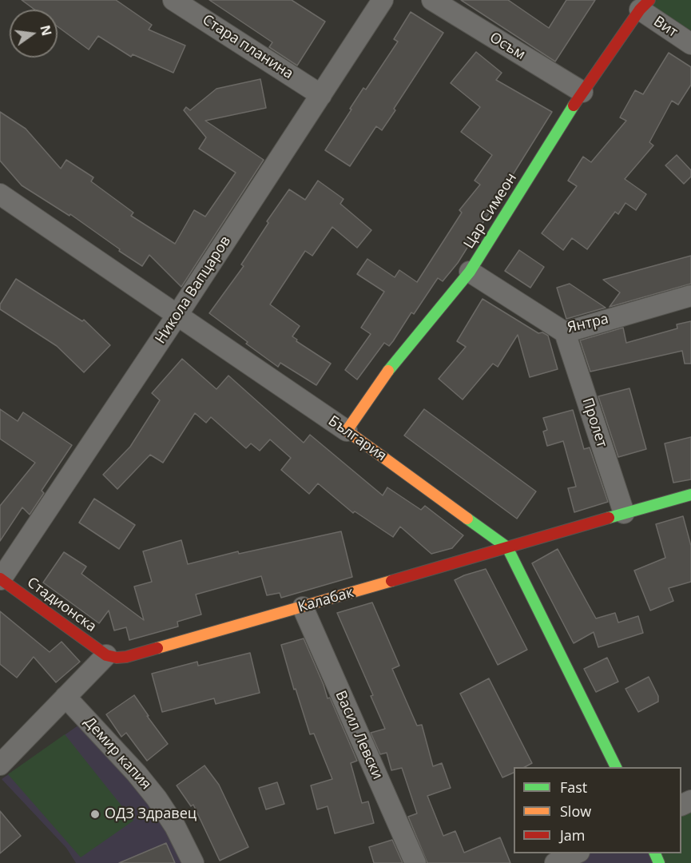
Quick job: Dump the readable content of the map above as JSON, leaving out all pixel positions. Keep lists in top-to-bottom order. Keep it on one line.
{"streets":{"street":["Вит","Осъм","Стара планина","Цар Симеон","Никола Вапцаров","Янтра","Пролет","България","Калабак","Стадионска","Васил Левски","Демир капия"]},"crossings":[["Вит","Цар Симеон"],["Осъм","Цар Симеон"],["Стара планина","Никола Вапцаров"],["Цар Симеон","Янтра"],["Цар Симеон","България"],["Никола Вапцаров","България"],["Никола Вапцаров","Стадионска"],["Янтра","Пролет"],["Пролет","Калабак"],["България","Калабак"],["Калабак","Стадионска"],["Калабак","Васил Левски"]],"places":["ОДЗ Здравец"],"legend":["Fast","Slow","Jam"],"north":"right"}
